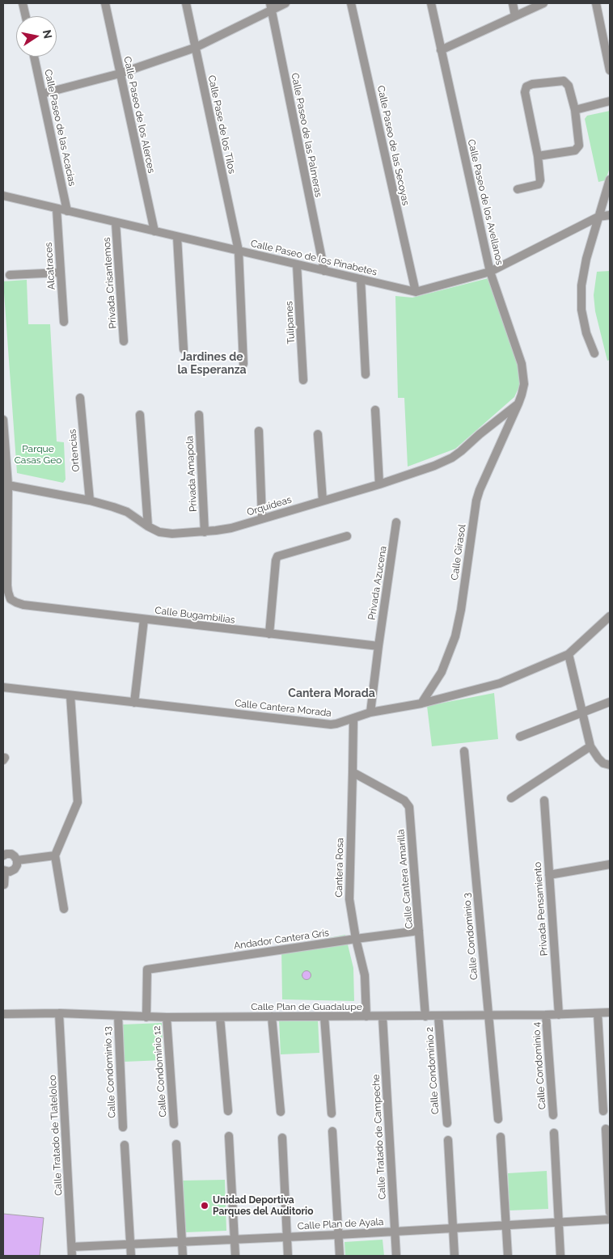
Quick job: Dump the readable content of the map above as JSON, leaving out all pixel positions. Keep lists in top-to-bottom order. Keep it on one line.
{"streets":{"street":["Calle Paseo de los Alerces","Calle Pase de los Tilos","Calle Paseo de las Acacias","Calle Paseo de las Palmeras","Calle Paseo de las Secoyas","Calle Paseo de los Avellanos","Calle Paseo de los Pinabetes","Alcatraces","Privada Crisantemos","Tulipanes","Ortencias","Privada Amapola","Orquídeas","Calle Girasol","Privada Azucena","Calle Bugambilias","Calle Cantera Morada","Cantera Rosa","Calle Cantera Amarilla","Privada Pensamiento","Calle Condominio 3","Andador Cantera Gris","Calle Plan de Guadalupe","Calle Condominio 4","Calle Condominio 2","Calle Condominio 12","Calle Condominio 13","Calle Tratado de Tlatelolco","Calle Tratado de Campeche","Calle Plan de Ayala"]},"crossings":[["Calle Paseo de los Alerces","Calle Paseo de los Pinabetes"],["Calle Pase de los Tilos","Calle Paseo de los Pinabetes"],["Calle Paseo de las Acacias","Calle Paseo de los Pinabetes"],["Calle Paseo de las Palmeras","Calle Paseo de los Pinabetes"],["Calle Paseo de las Secoyas","Calle Paseo de los Pinabetes"],["Calle Paseo de los Avellanos","Calle Paseo de los Pinabetes"],["Calle Paseo de los Avellanos","Orquídeas"],["Calle Paseo de los Avellanos","Calle Girasol"],["Calle Paseo de los Pinabetes","Alcatraces"],["Calle Paseo de los Pinabetes","Privada Crisantemos"],["Calle Paseo de los Pinabetes","Tulipanes"],["Ortencias","Orquídeas"],["Privada Amapola","Orquídeas"],["Orquídeas","Calle Girasol"],["Orquídeas","Calle Bugambilias"],["Calle Girasol","Calle Cantera Morada"],["Privada Azucena","Calle Bugambilias"],["Privada Azucena","Calle Cantera Morada"],["Calle Cantera Morada","Cantera Rosa"],["Cantera Rosa","Calle Cantera Amarilla"],["Cantera Rosa","Andador Cantera Gris"],["Cantera Rosa","Calle Plan de Guadalupe"],["Calle Cantera Amarilla","Andador Cantera Gris"],["Calle Cantera Amarilla","Calle Plan de Guadalupe"],["Privada Pensamiento","Calle Plan de Guadalupe"],["Calle Condominio 3","Calle Plan de Guadalupe"],["Andador Cantera Gris","Calle Plan de Guadalupe"],["Calle Plan de Guadalupe","Calle Condominio 4"],["Calle Plan de Guadalupe","Calle Condominio 2"],["Calle Plan de Guadalupe","Calle Condominio 12"],["Calle Plan de Guadalupe","Calle Condominio 13"],["Calle Plan de Guadalupe","Calle Tratado de Tlatelolco"],["Calle Plan de Guadalupe","Calle Tratado de Campeche"],["Calle Tratado de Tlatelolco","Calle Plan de Ayala"],["Calle Tratado de Campeche","Calle Plan de Ayala"]],"districts":["Jardines de la Esperanza","Cantera Morada"],"parks":["Parque Casas Geo"],"places":["Unidad Deportiva Parques del Auditorio"],"north":"right"}
